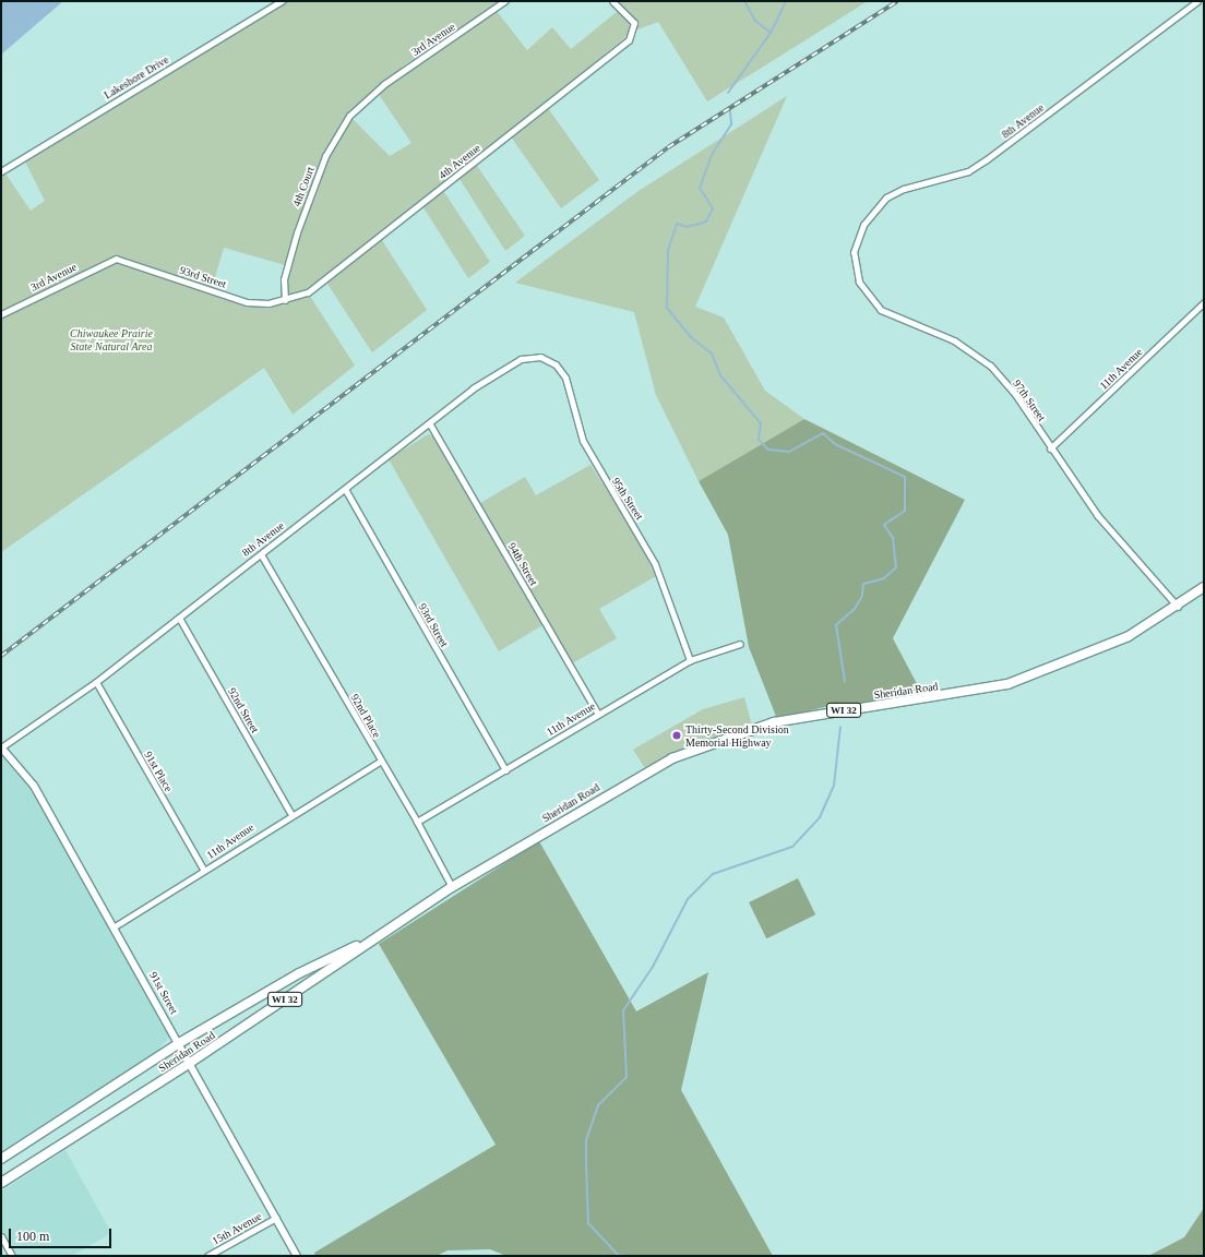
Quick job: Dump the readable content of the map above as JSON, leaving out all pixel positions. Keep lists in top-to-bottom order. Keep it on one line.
{"streets":{"main road":["Sheridan Road","WI 32"],"street":["3rd Avenue","Lakeshore Drive","8th Avenue","4th Avenue","4th Court","93rd Street","11th Avenue","97th Street","95th Street","94th Street","92nd Street","92nd Place","91st Place","91st Street","15th Avenue"]},"crossings":[["3rd Avenue","4th Court"],["3rd Avenue","93rd Street"],["8th Avenue","93rd Street"],["8th Avenue","97th Street"],["8th Avenue","95th Street"],["8th Avenue","94th Street"],["8th Avenue","92nd Street"],["8th Avenue","92nd Place"],["8th Avenue","91st Place"],["8th Avenue","91st Street"],["4th Avenue","4th Court"],["4th Avenue","93rd Street"],["4th Court","93rd Street"],["93rd Street","11th Avenue"],["11th Avenue","97th Street"],["11th Avenue","95th Street"],["11th Avenue","94th Street"],["11th Avenue","92nd Street"],["11th Avenue","92nd Place"],["11th Avenue","91st Place"],["11th Avenue","91st Street"],["97th Street","Sheridan Road"],["Sheridan Road","92nd Place"],["Sheridan Road","91st Street"],["91st Street","15th Avenue"]],"parks":["Chiwaukee Prairie State Natural Area"],"places":["Thirty-Second Division Memorial Highway"],"scale_bar":"100 m"}
